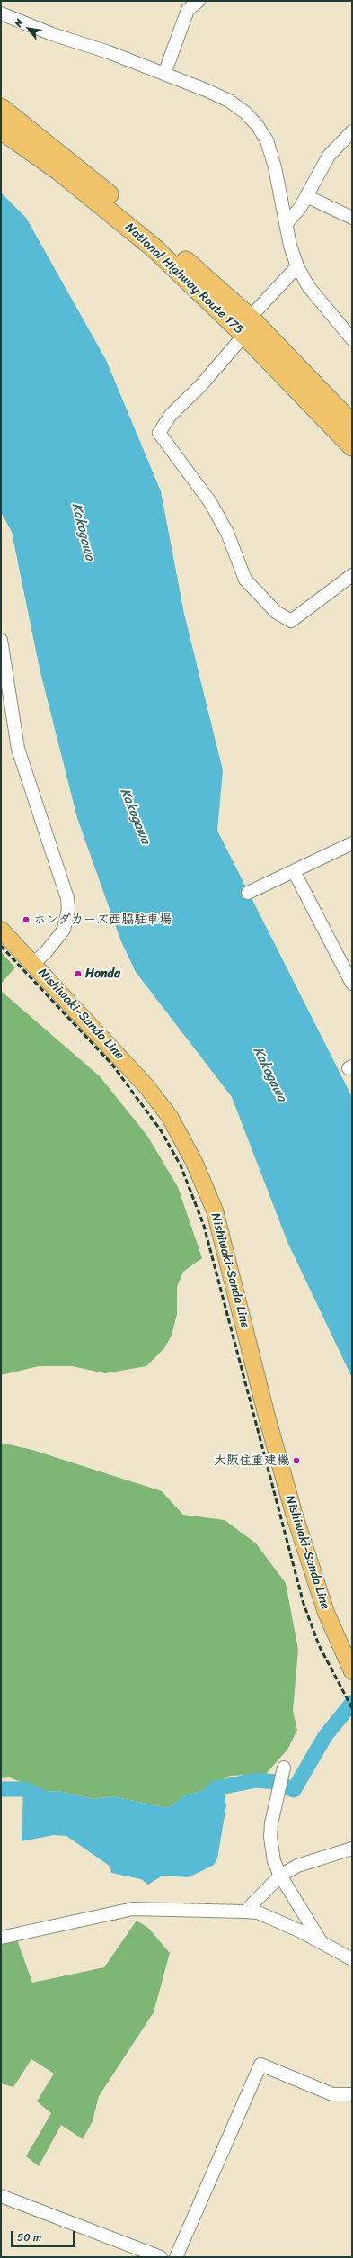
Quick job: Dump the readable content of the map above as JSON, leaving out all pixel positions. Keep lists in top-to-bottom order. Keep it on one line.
{"streets":{"highway":["National Highway Route 175"],"main road":["Nishiwaki-Sanda Line"]},"water":["Kakogawa"],"places":["ホンダカーズ西脇駐車場","Honda","大阪住重建機"],"scale_bar":"50 m","north":"top left"}
